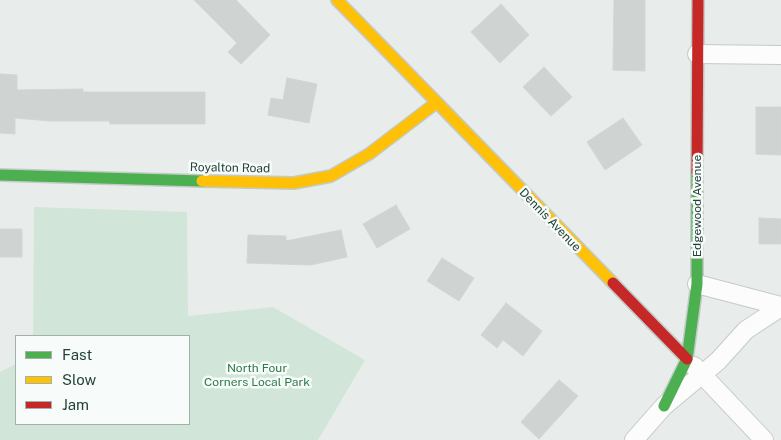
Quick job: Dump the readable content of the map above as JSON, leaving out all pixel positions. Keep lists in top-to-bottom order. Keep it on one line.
{"streets":{"street":["Royalton Road","Edgewood Avenue","Dennis Avenue"]},"crossings":[["Royalton Road","Dennis Avenue"],["Edgewood Avenue","Dennis Avenue"]],"parks":["North Four Corners Local Park"],"legend":["Fast","Slow","Jam"]}
